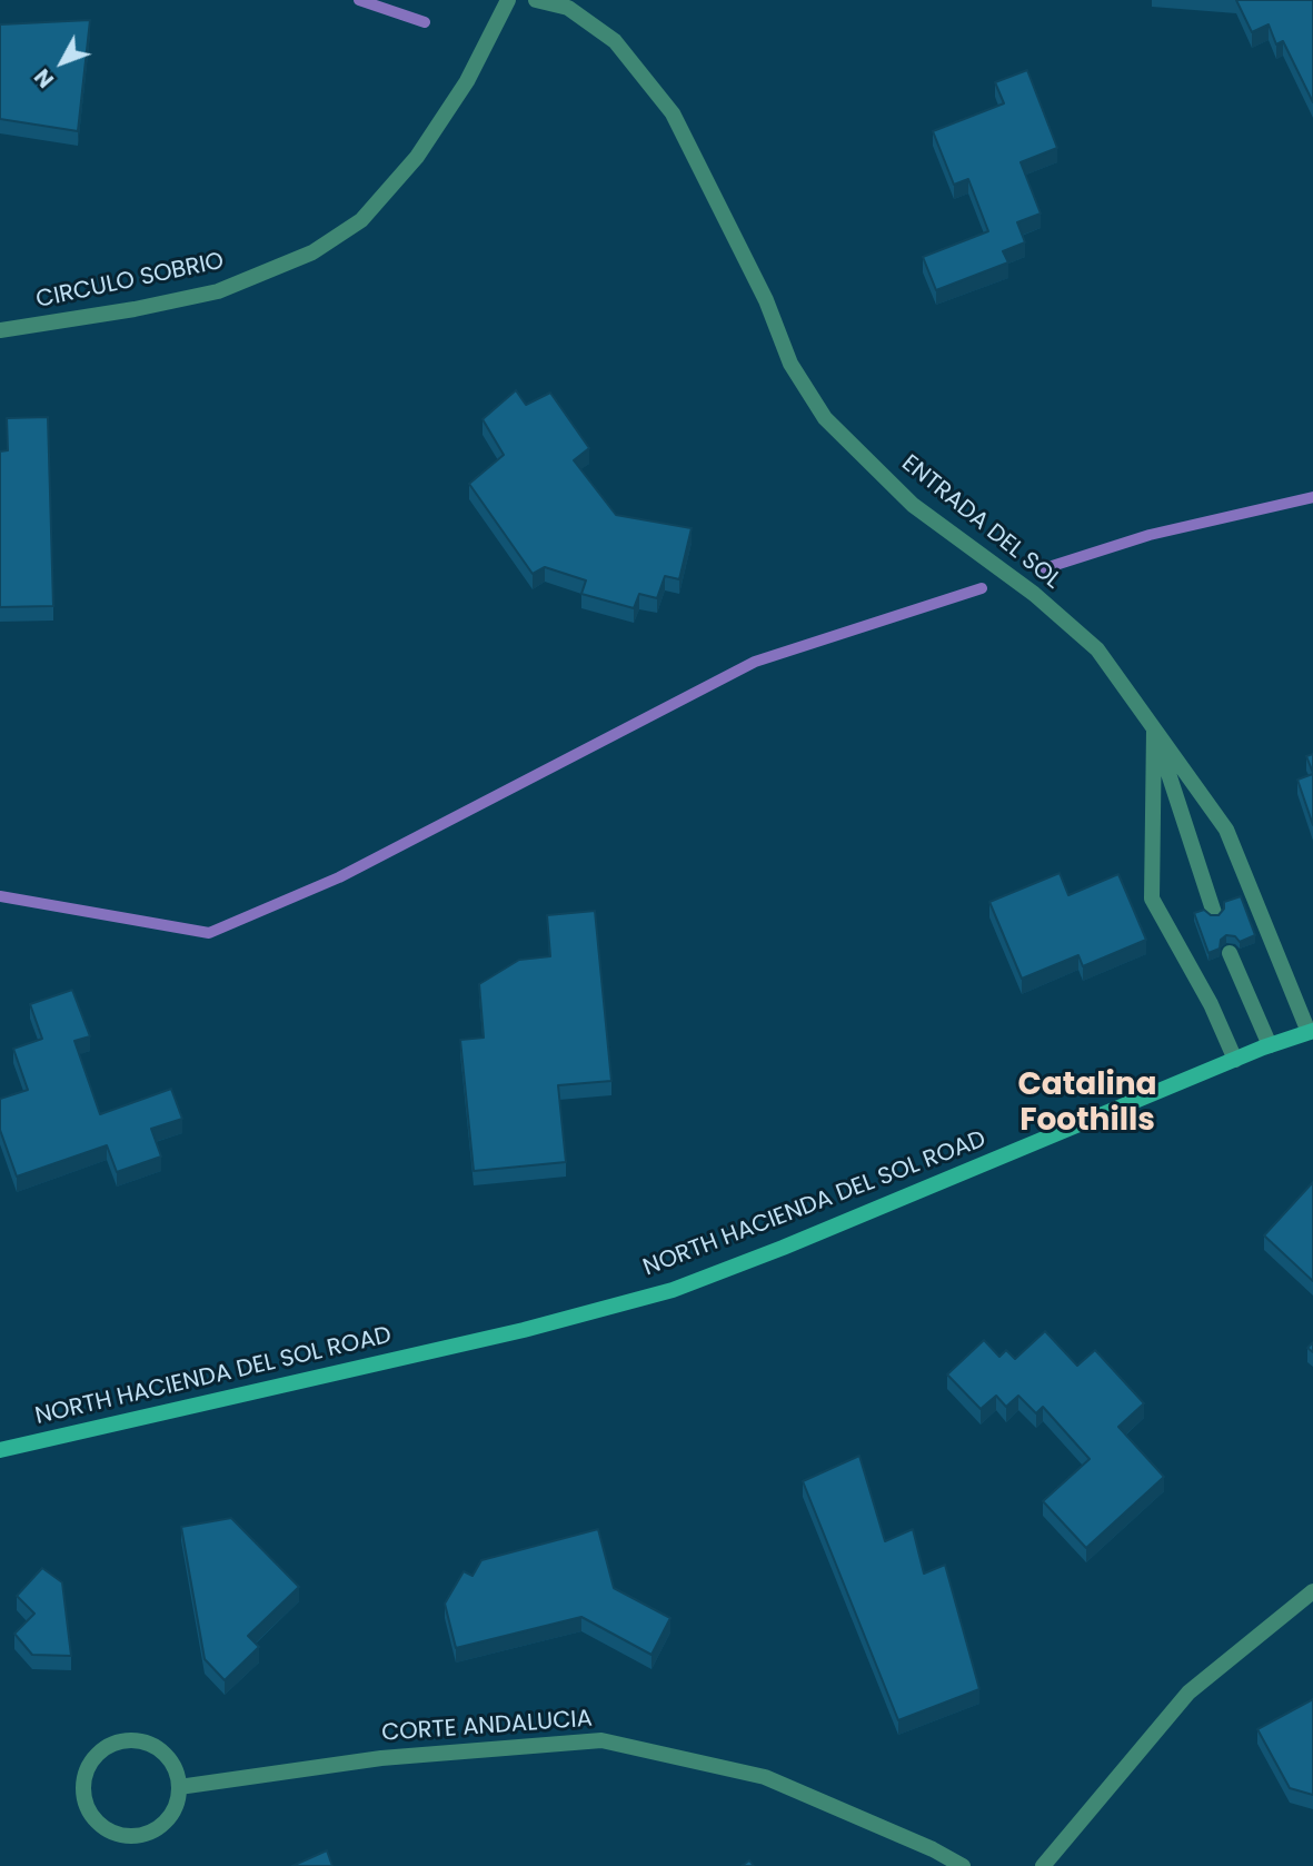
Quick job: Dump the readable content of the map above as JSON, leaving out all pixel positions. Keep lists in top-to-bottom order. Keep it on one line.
{"streets":{"street":["CIRCULO SOBRIO","ENTRADA DEL SOL","NORTH HACIENDA DEL SOL ROAD","CORTE ANDALUCIA"]},"crossings":[["ENTRADA DEL SOL","NORTH HACIENDA DEL SOL ROAD"]],"districts":["Catalina Foothills"],"north":"bottom left"}
